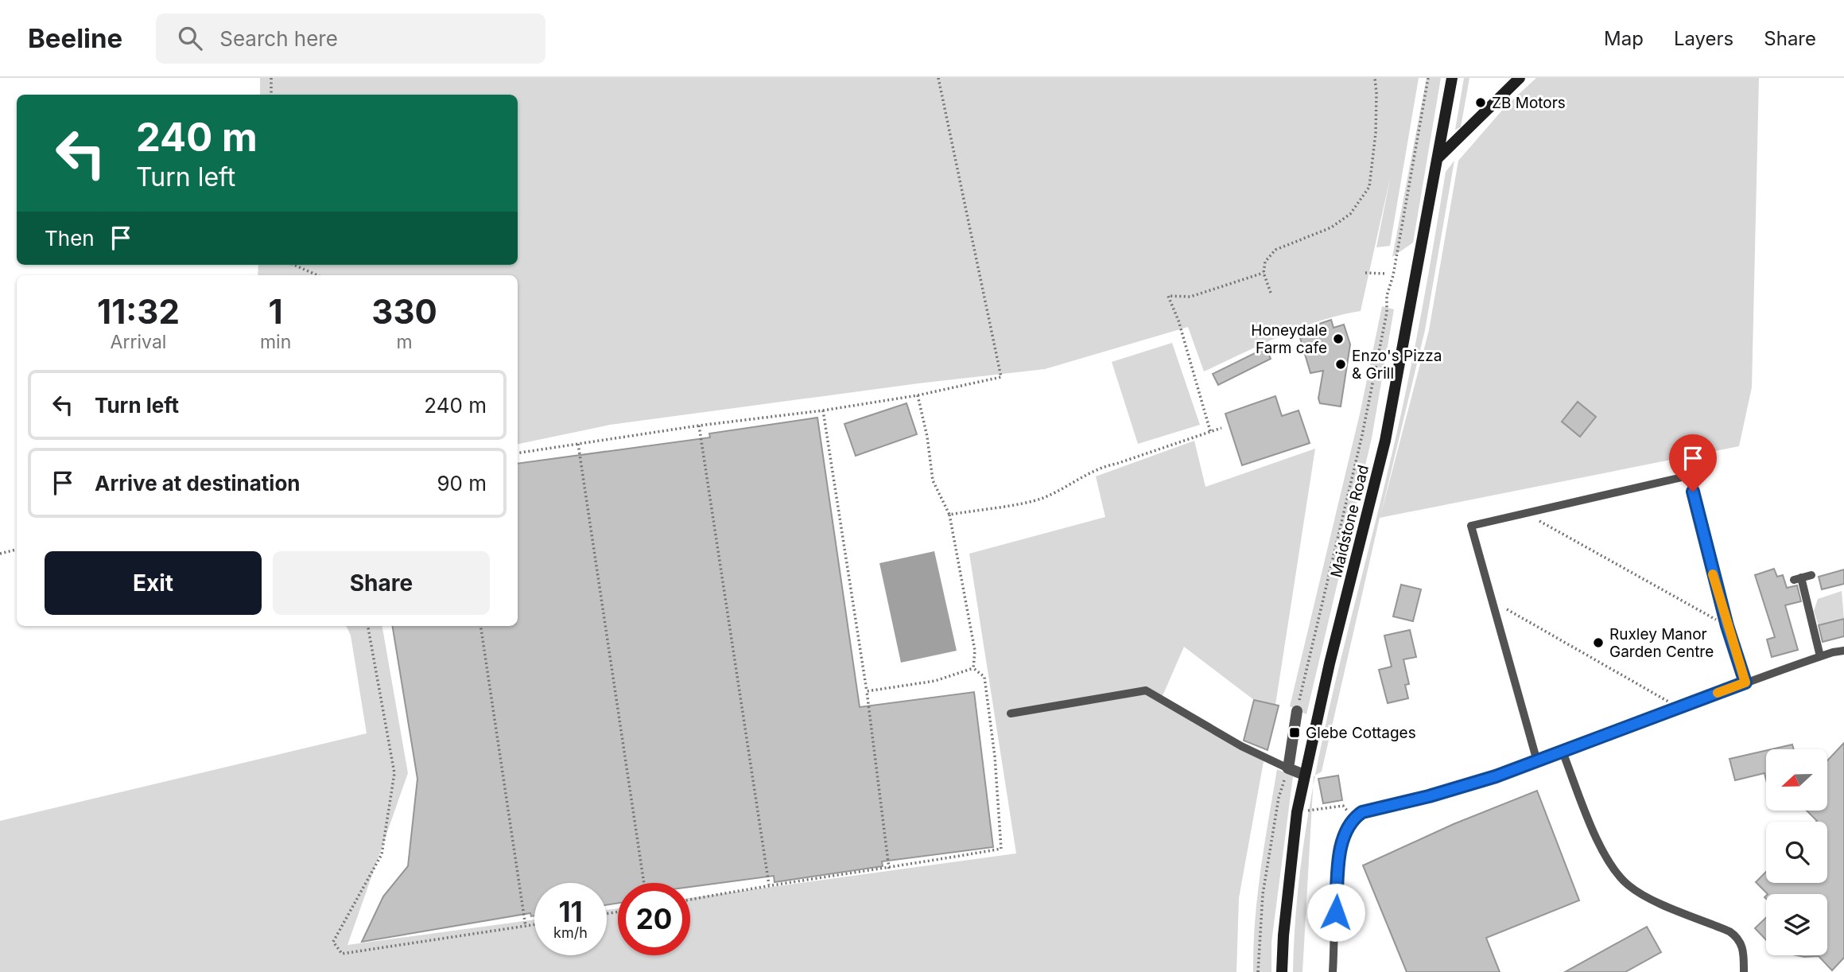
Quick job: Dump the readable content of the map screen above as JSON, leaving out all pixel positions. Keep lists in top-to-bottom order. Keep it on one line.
{"streets":{"main road":["Maidstone Road"]},"places":{"other":["ZB Motors","Honeydale Farm cafe","Enzo's Pizza & Grill","Ruxley Manor Garden Centre"],"transit":["Glebe Cottages"]},"north":"left","page":{"header":"Beeline","search":"Search here","nav":["Map","Layers","Share"],"turn":["240 m","Turn left"],"then":"Then","eta":["11:32","Arrival","1","min","330","m"],"list":[{"name":"Turn left","value":"240 m"},{"name":"Arrive at destination","value":"90 m"}],"buttons":["Exit","Share"],"speed":"11 km/h","limit":"20"}}
